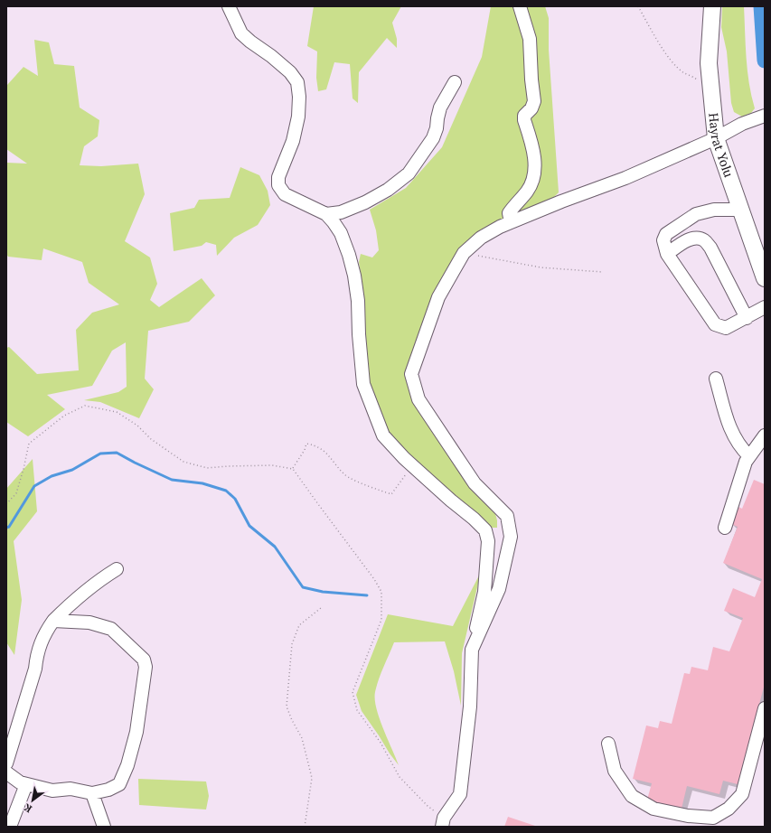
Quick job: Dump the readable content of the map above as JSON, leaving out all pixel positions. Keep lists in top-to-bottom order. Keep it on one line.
{"streets":{"main road":["Hayrat Yolu"]},"north":"bottom left"}
